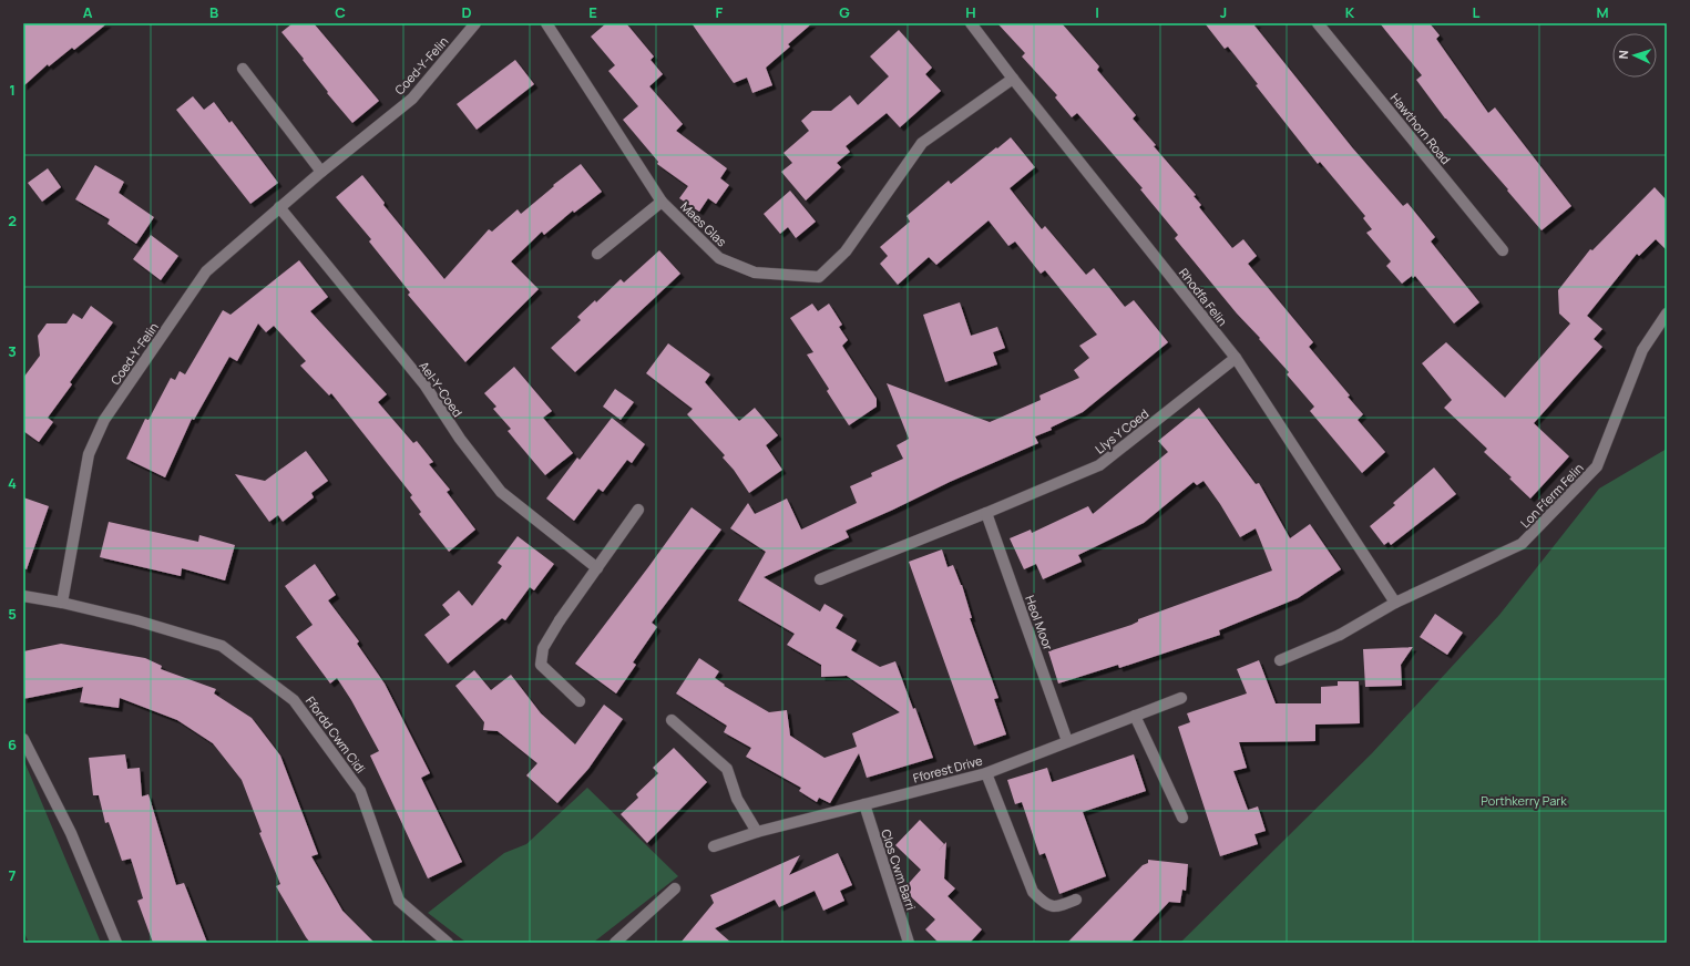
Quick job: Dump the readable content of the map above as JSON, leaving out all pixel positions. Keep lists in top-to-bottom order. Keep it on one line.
{"streets":{"street":["Coed-Y-Felin","Hawthorn Road","Maes Glas","Rhodfa Felin","Ael-Y-Coed","Llys Y Coed","Lon Fferm Felin","Heol Moor","Ffordd Cwm Cidi","Fforest Drive","Clos Cwm Barri"]},"crossings":[["Coed-Y-Felin","Ael-Y-Coed"],["Coed-Y-Felin","Ffordd Cwm Cidi"],["Maes Glas","Rhodfa Felin"],["Rhodfa Felin","Llys Y Coed"],["Rhodfa Felin","Lon Fferm Felin"],["Llys Y Coed","Heol Moor"],["Heol Moor","Fforest Drive"],["Fforest Drive","Clos Cwm Barri"]],"parks":["Porthkerry Park"],"north":"left","grid":{"columns":["A","B","C","D","E","F","G","H","I","J","K","L","M"],"rows":["1","2","3","4","5","6","7"]}}
